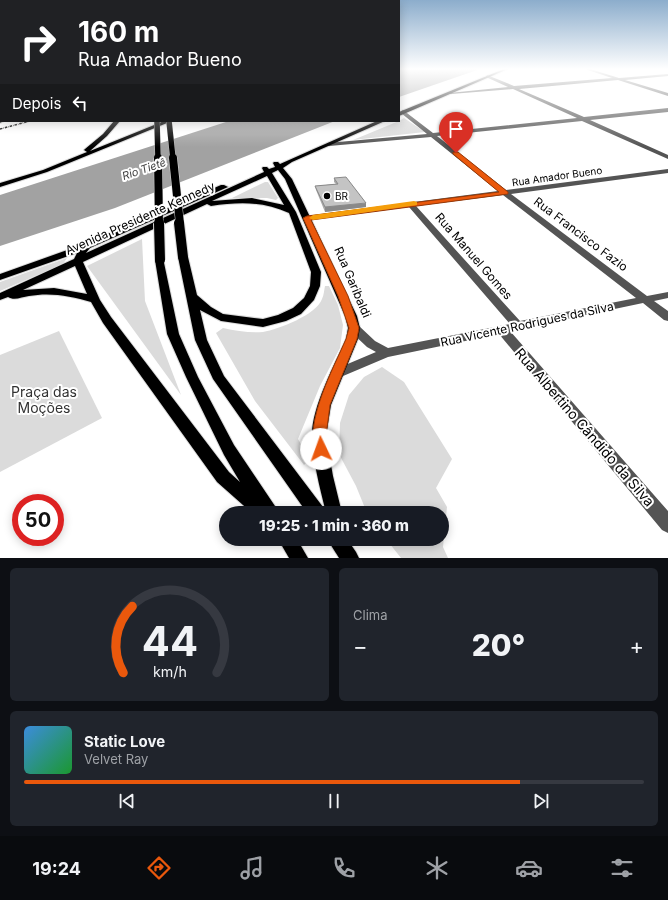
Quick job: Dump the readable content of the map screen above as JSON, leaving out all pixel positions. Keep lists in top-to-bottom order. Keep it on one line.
{"streets":{"main road":["Avenida Presidente Kennedy","Rua Garibaldi"],"street":["Rua Amador Bueno","Rua Francisco Fazio","Rua Manuel Gomes","Rua Vicente Rodrigues da Silva","Rua Albertino Cândido da Silva"]},"crossings":[["Rua Amador Bueno","Rua Francisco Fazio"],["Rua Amador Bueno","Rua Manuel Gomes"],["Rua Amador Bueno","Rua Garibaldi"],["Avenida Presidente Kennedy","Rua Garibaldi"],["Rua Francisco Fazio","Rua Vicente Rodrigues da Silva"],["Rua Manuel Gomes","Rua Vicente Rodrigues da Silva"],["Rua Garibaldi","Rua Vicente Rodrigues da Silva"],["Rua Vicente Rodrigues da Silva","Rua Albertino Cândido da Silva"]],"water":["Rio Tietê"],"parks":["Praça das Moções"],"places":["BR"],"page":{"turn":["160 m","Rua Amador Bueno"],"then":"Depois","limit":"50","trip":"19:25 · 1 min · 360 m","tile":"Clima","heat":["−","20°","+"],"song":["Static Love","Velvet Ray"],"tabs":"19:24","gauge":["44","km/h"]}}
